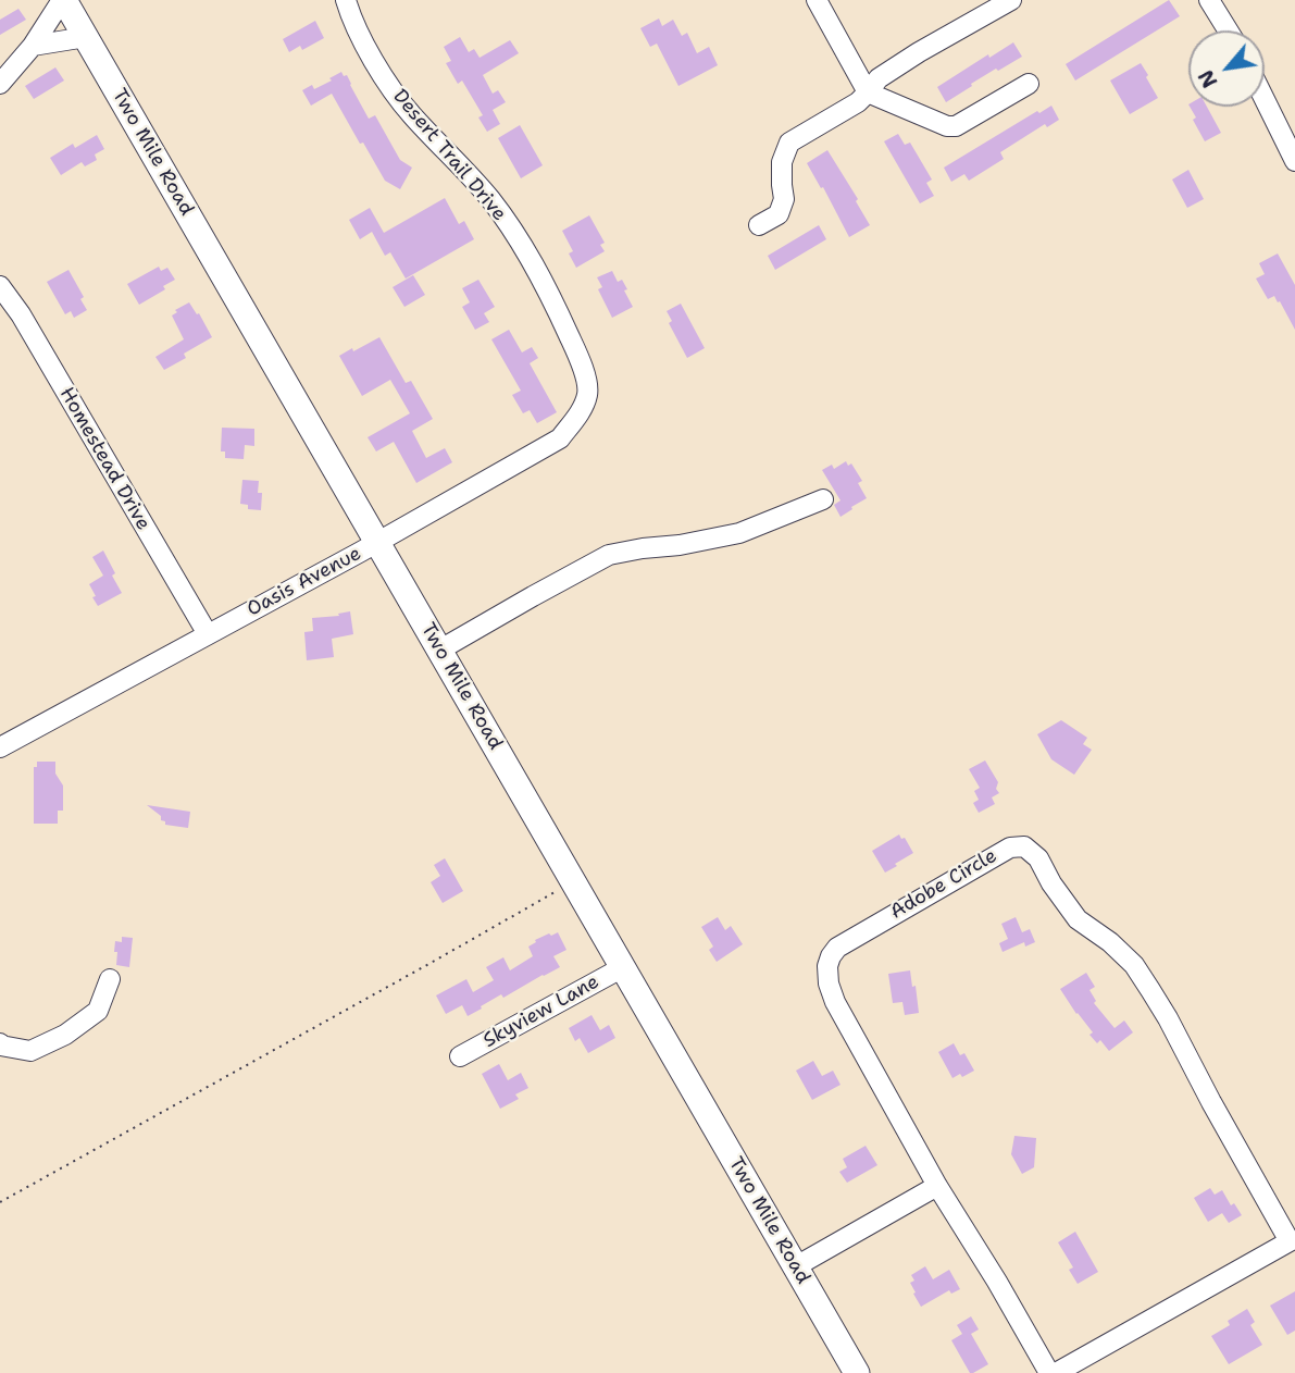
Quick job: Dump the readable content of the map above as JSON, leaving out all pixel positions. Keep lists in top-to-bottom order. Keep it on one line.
{"streets":{"main road":["Two Mile Road"],"street":["Desert Trail Drive","Homestead Drive","Oasis Avenue","Adobe Circle","Skyview Lane"]},"crossings":[["Two Mile Road","Oasis Avenue"],["Two Mile Road","Skyview Lane"],["Desert Trail Drive","Oasis Avenue"],["Homestead Drive","Oasis Avenue"]],"north":"bottom left"}
